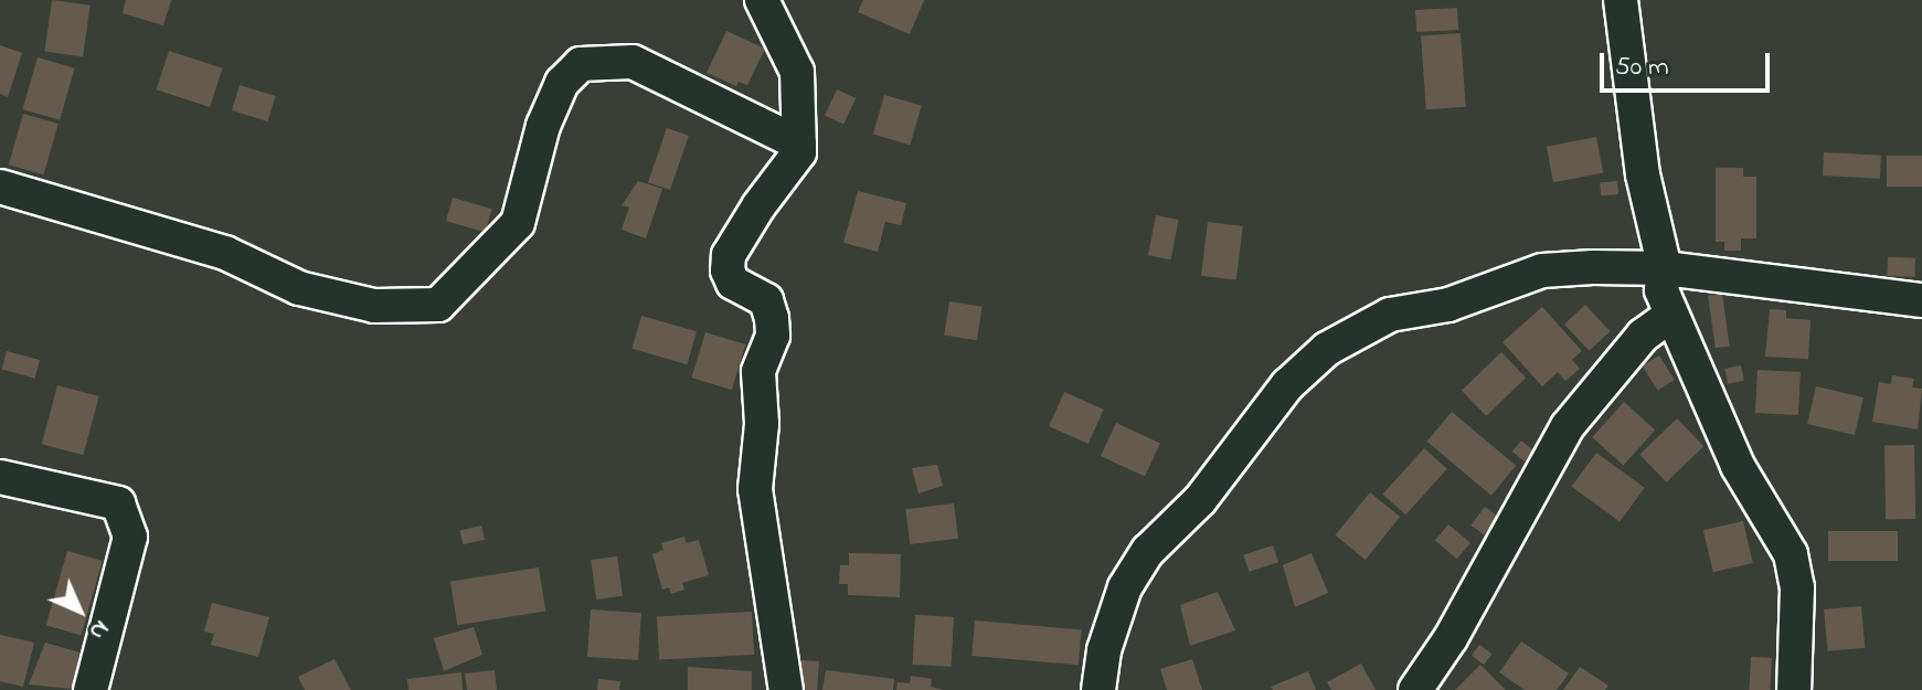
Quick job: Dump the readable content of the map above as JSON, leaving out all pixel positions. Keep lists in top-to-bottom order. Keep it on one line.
{"scale_bar":"50 m","north":"bottom right"}
